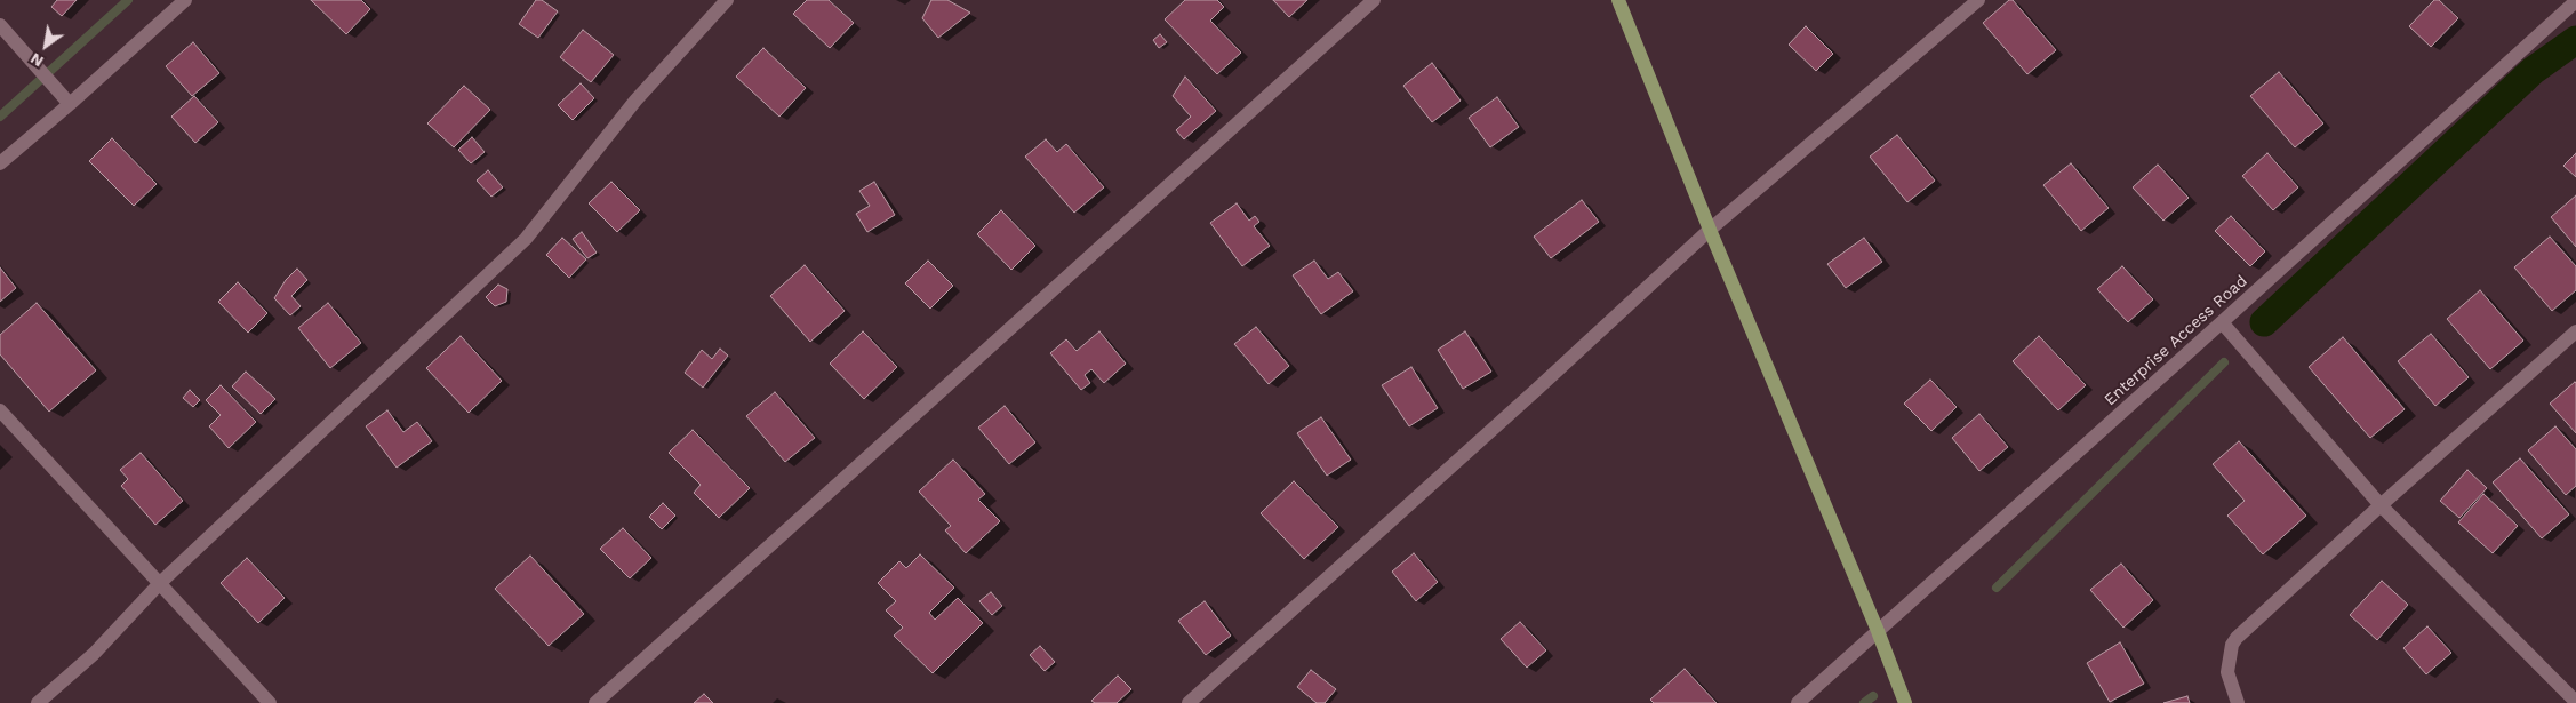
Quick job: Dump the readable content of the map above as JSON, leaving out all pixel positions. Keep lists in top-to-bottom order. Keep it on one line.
{"streets":{"street":["Enterprise Access Road"]},"north":"bottom left"}
